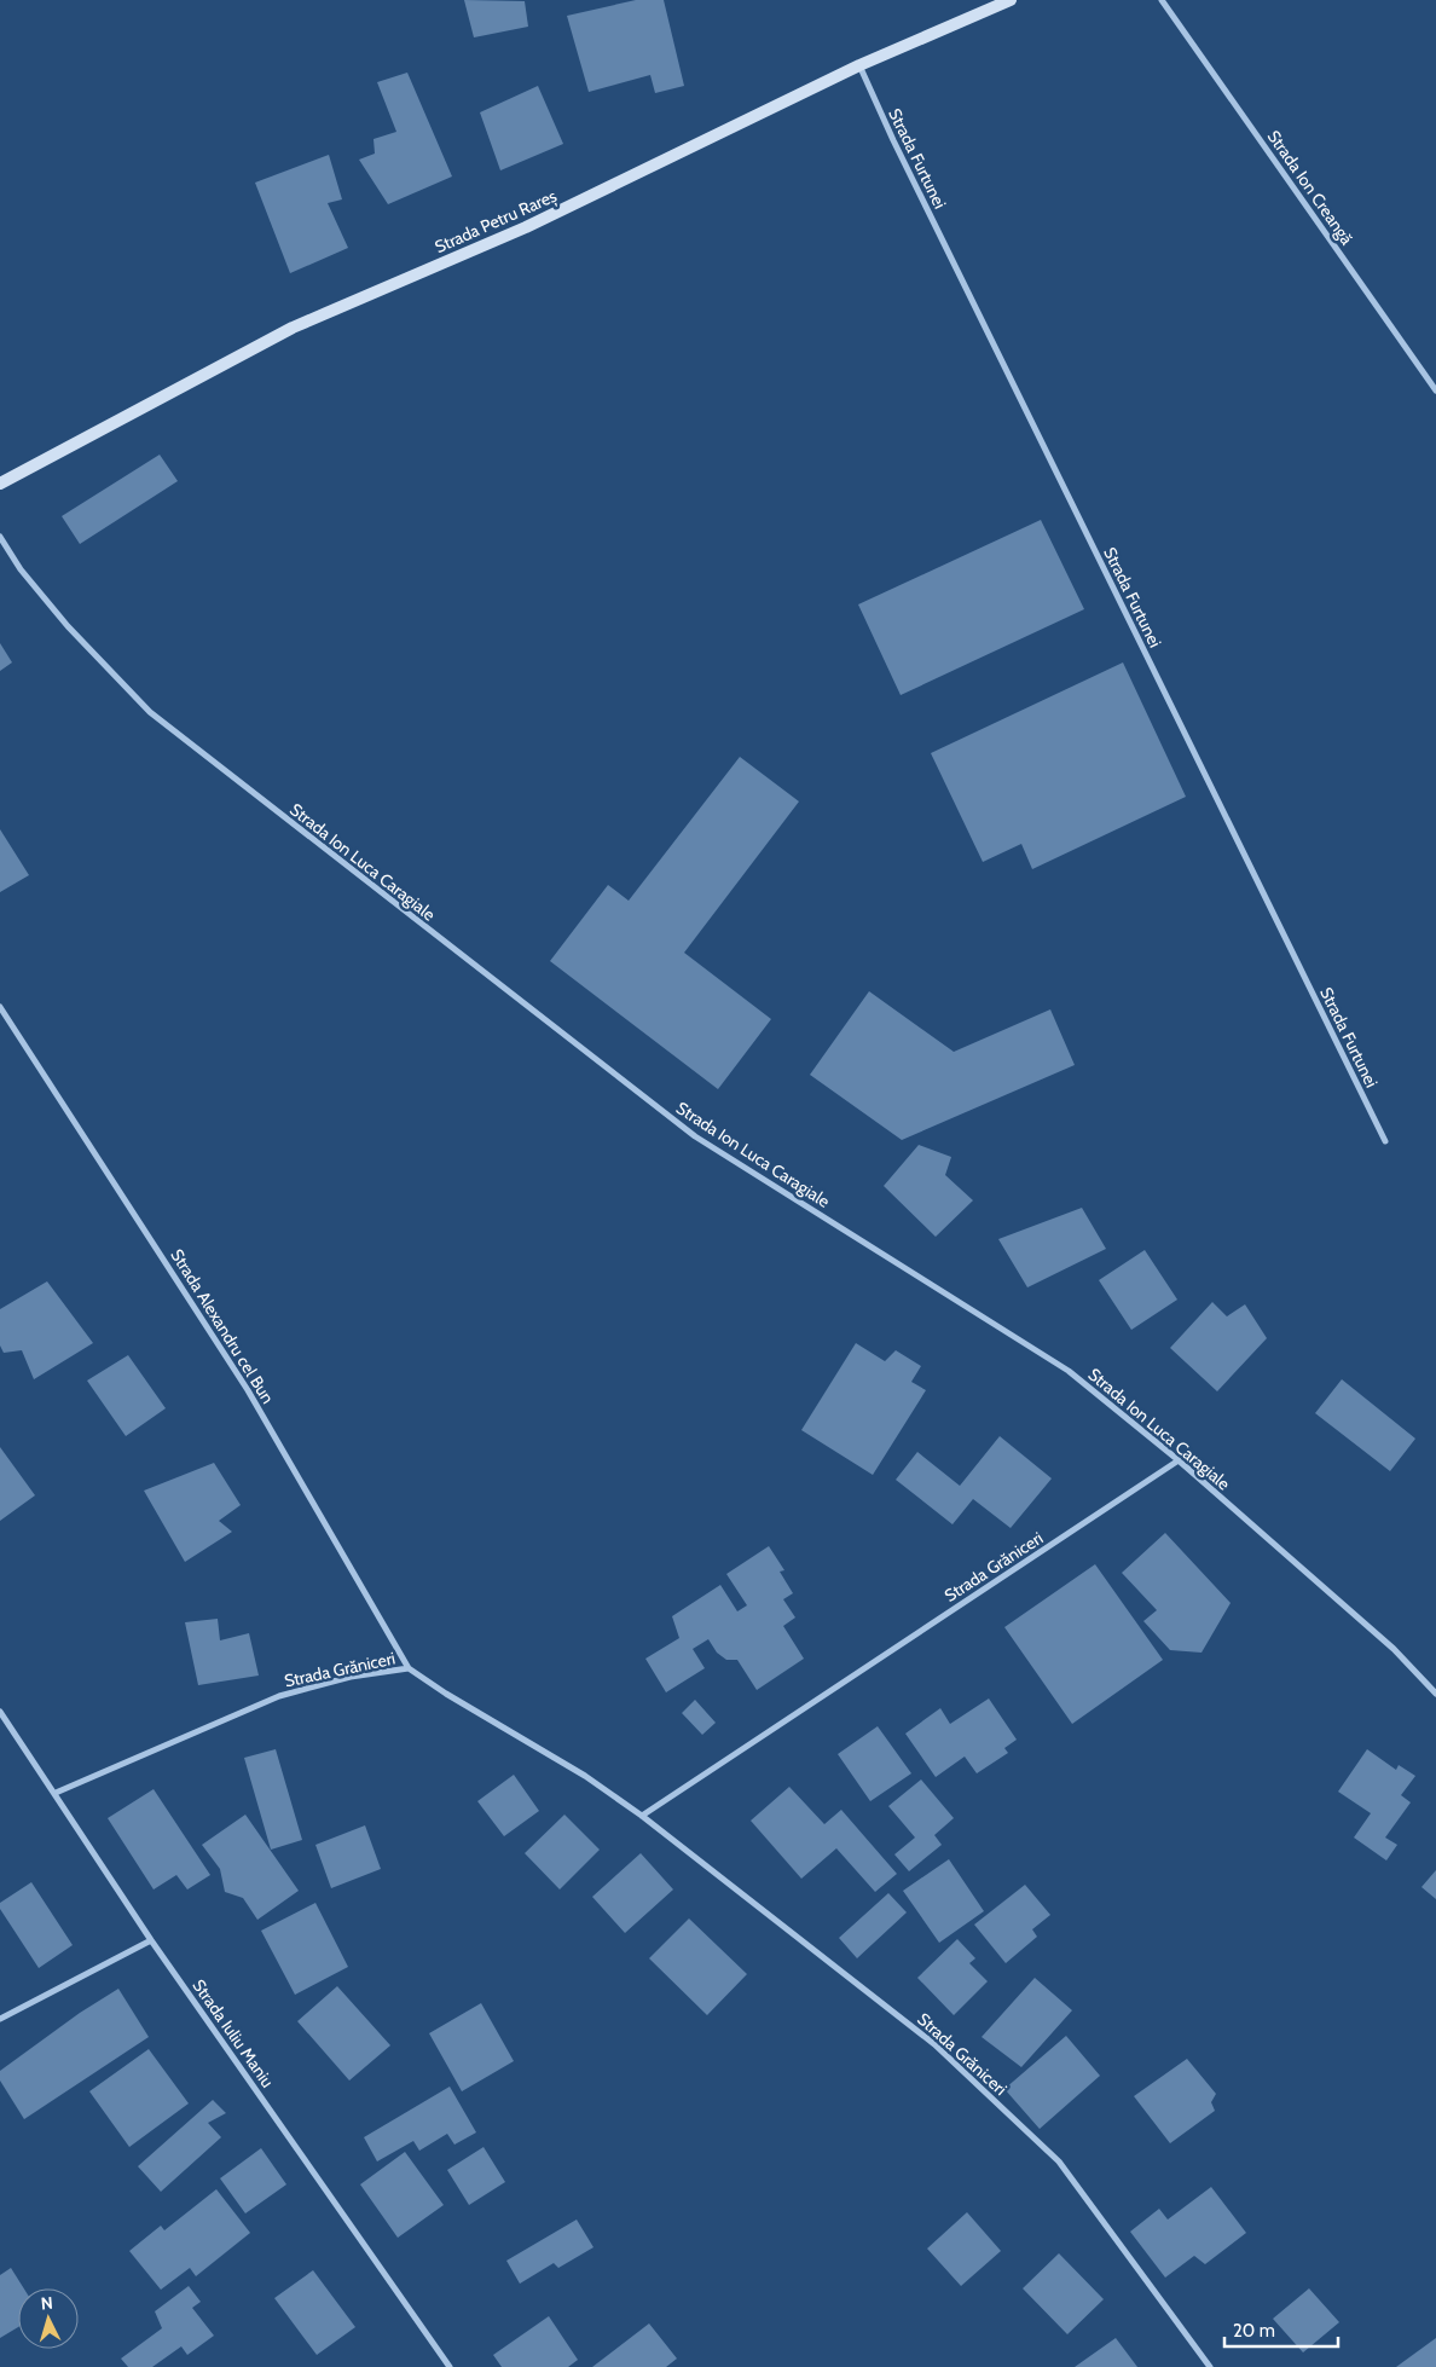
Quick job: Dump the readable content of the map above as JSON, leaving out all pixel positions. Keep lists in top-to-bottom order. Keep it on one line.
{"streets":{"main road":["Strada Petru Rareș"],"street":["Strada Furtunei","Strada Ion Creangă","Strada Ion Luca Caragiale","Strada Alexandru cel Bun","Strada Grăniceri","Strada Iuliu Maniu"]},"crossings":[["Strada Furtunei","Strada Petru Rareș"],["Strada Ion Luca Caragiale","Strada Grăniceri"],["Strada Alexandru cel Bun","Strada Grăniceri"],["Strada Grăniceri","Strada Iuliu Maniu"]],"scale_bar":"20 m","north":"top"}
